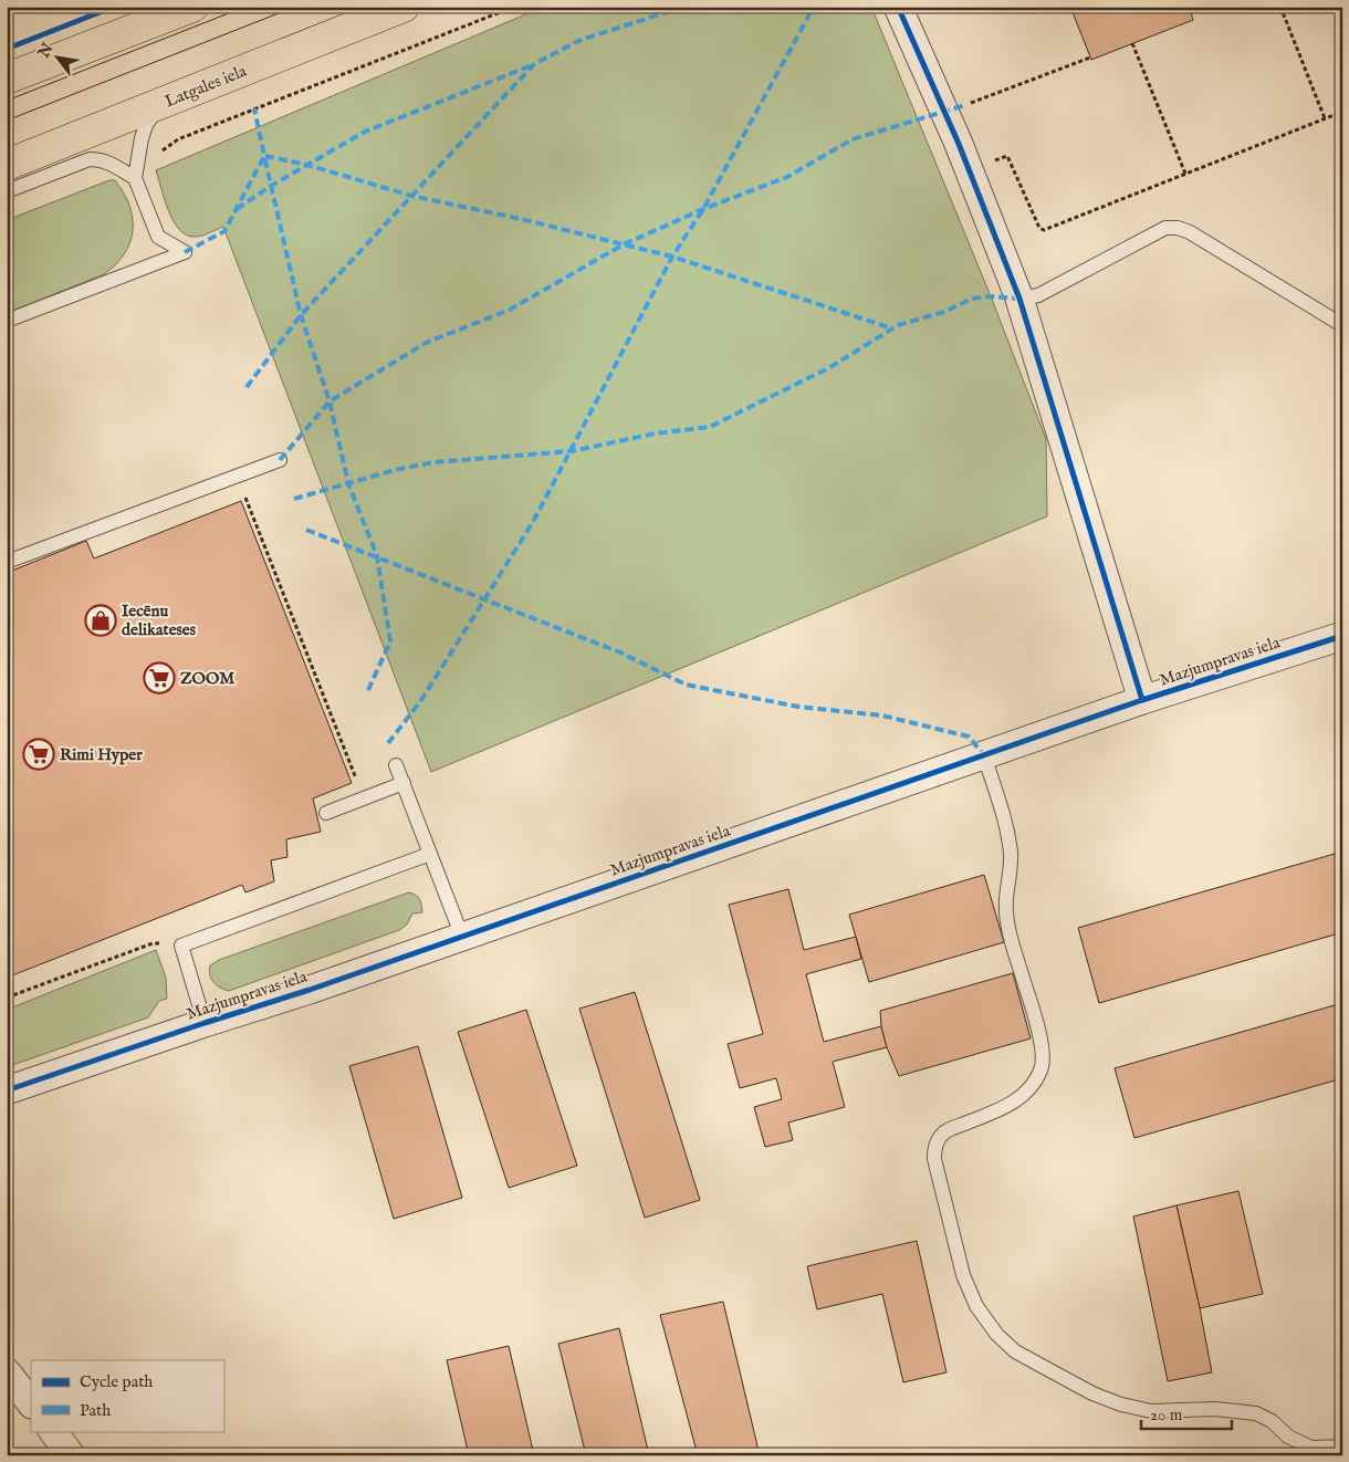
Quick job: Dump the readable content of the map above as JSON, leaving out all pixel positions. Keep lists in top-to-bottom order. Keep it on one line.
{"streets":{"highway":["Latgales iela"],"street":["Mazjumpravas iela"]},"places":{"shop":["Iecēnu delikateses"],"supermarket":["ZOOM","Rimi Hyper"]},"legend":["Cycle path","Path"],"scale_bar":"20 m","north":"top left"}
